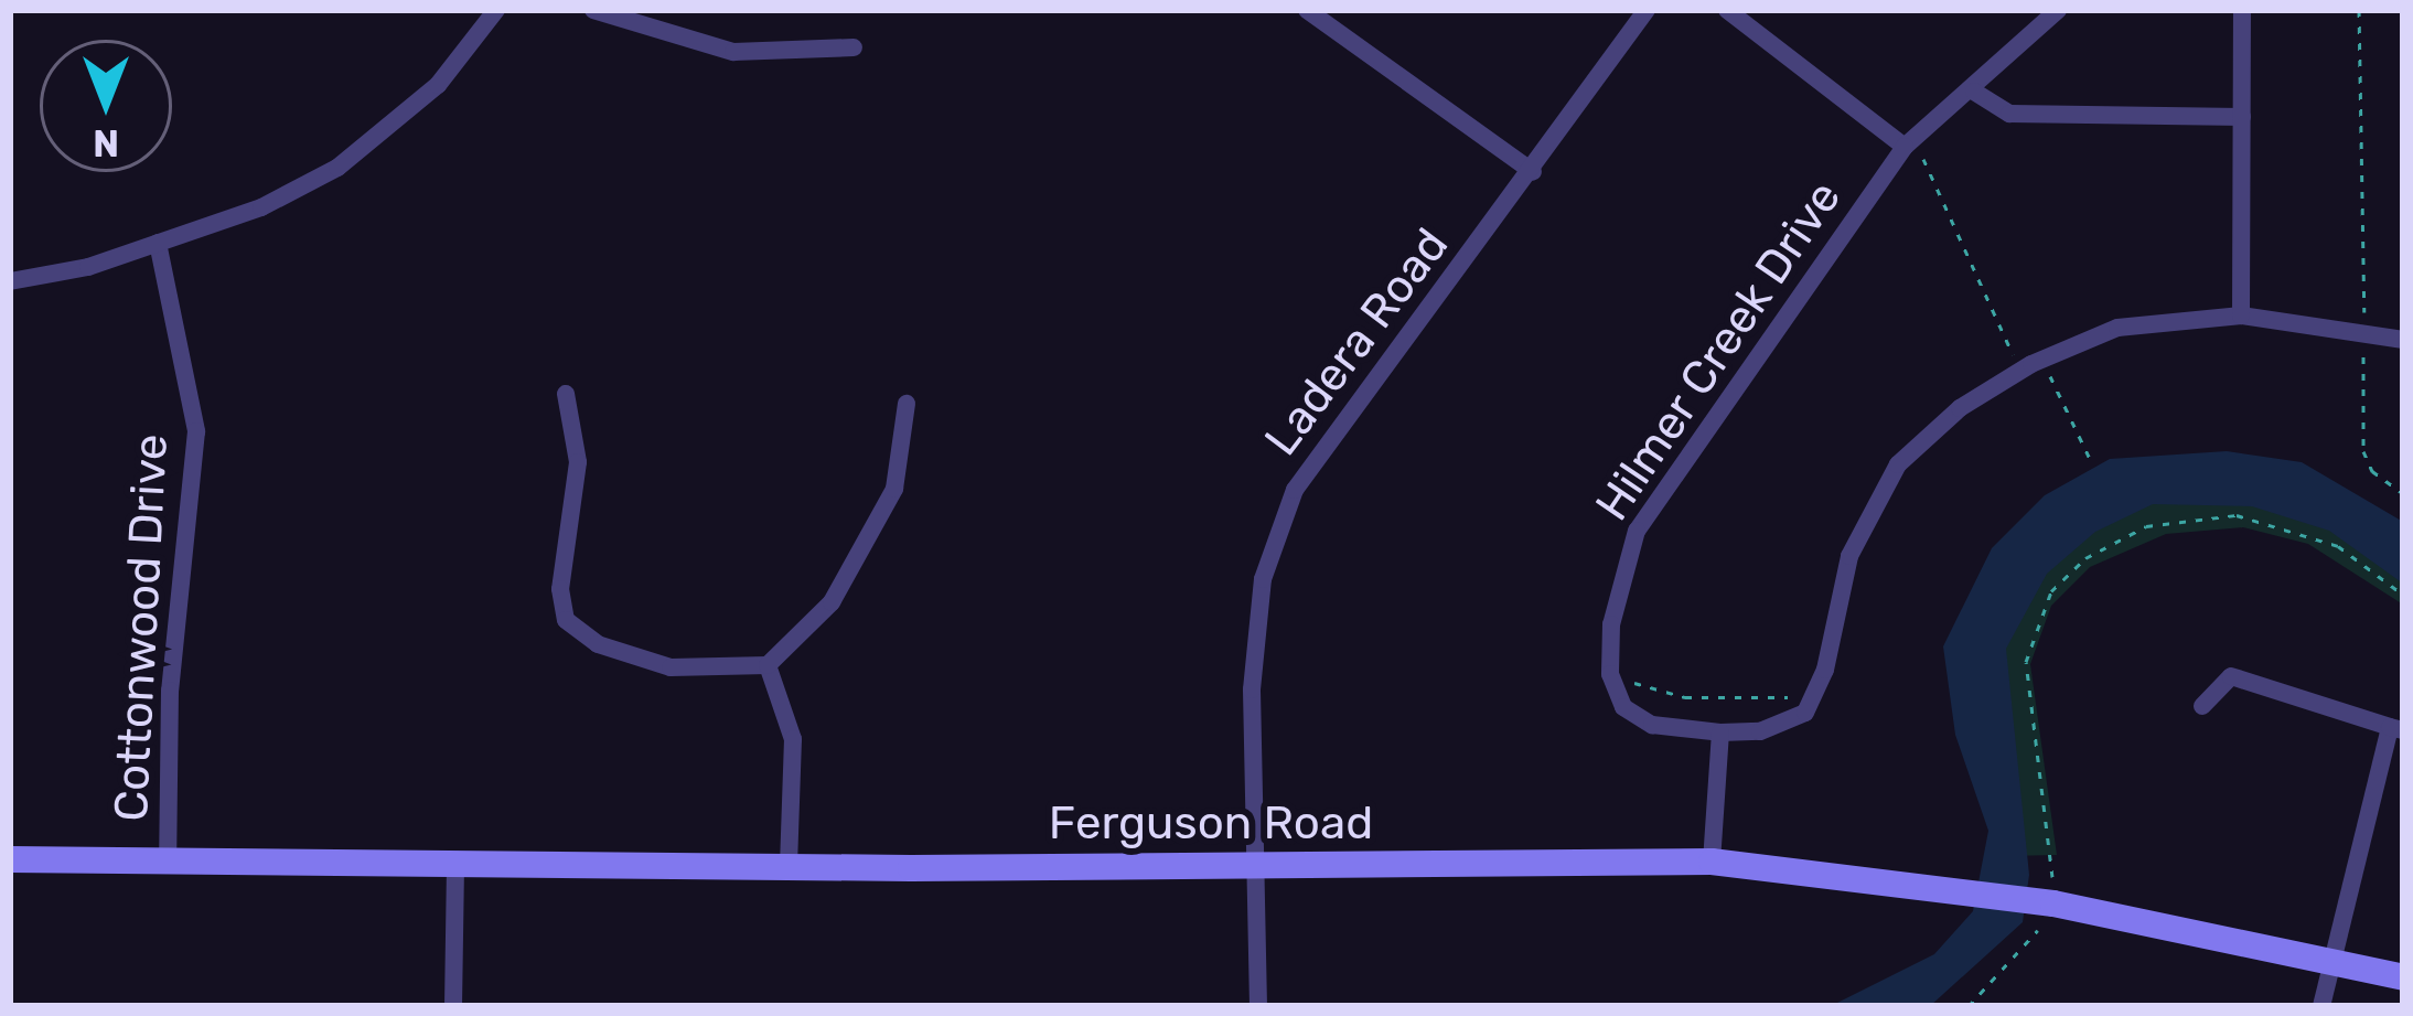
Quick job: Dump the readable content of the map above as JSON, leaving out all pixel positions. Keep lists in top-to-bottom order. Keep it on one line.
{"streets":{"street":["Ladera Road","Hilmer Creek Drive","Cottonwood Drive","Ferguson Road"]},"crossings":[["Ladera Road","Ferguson Road"],["Cottonwood Drive","Ferguson Road"]],"north":"bottom"}
